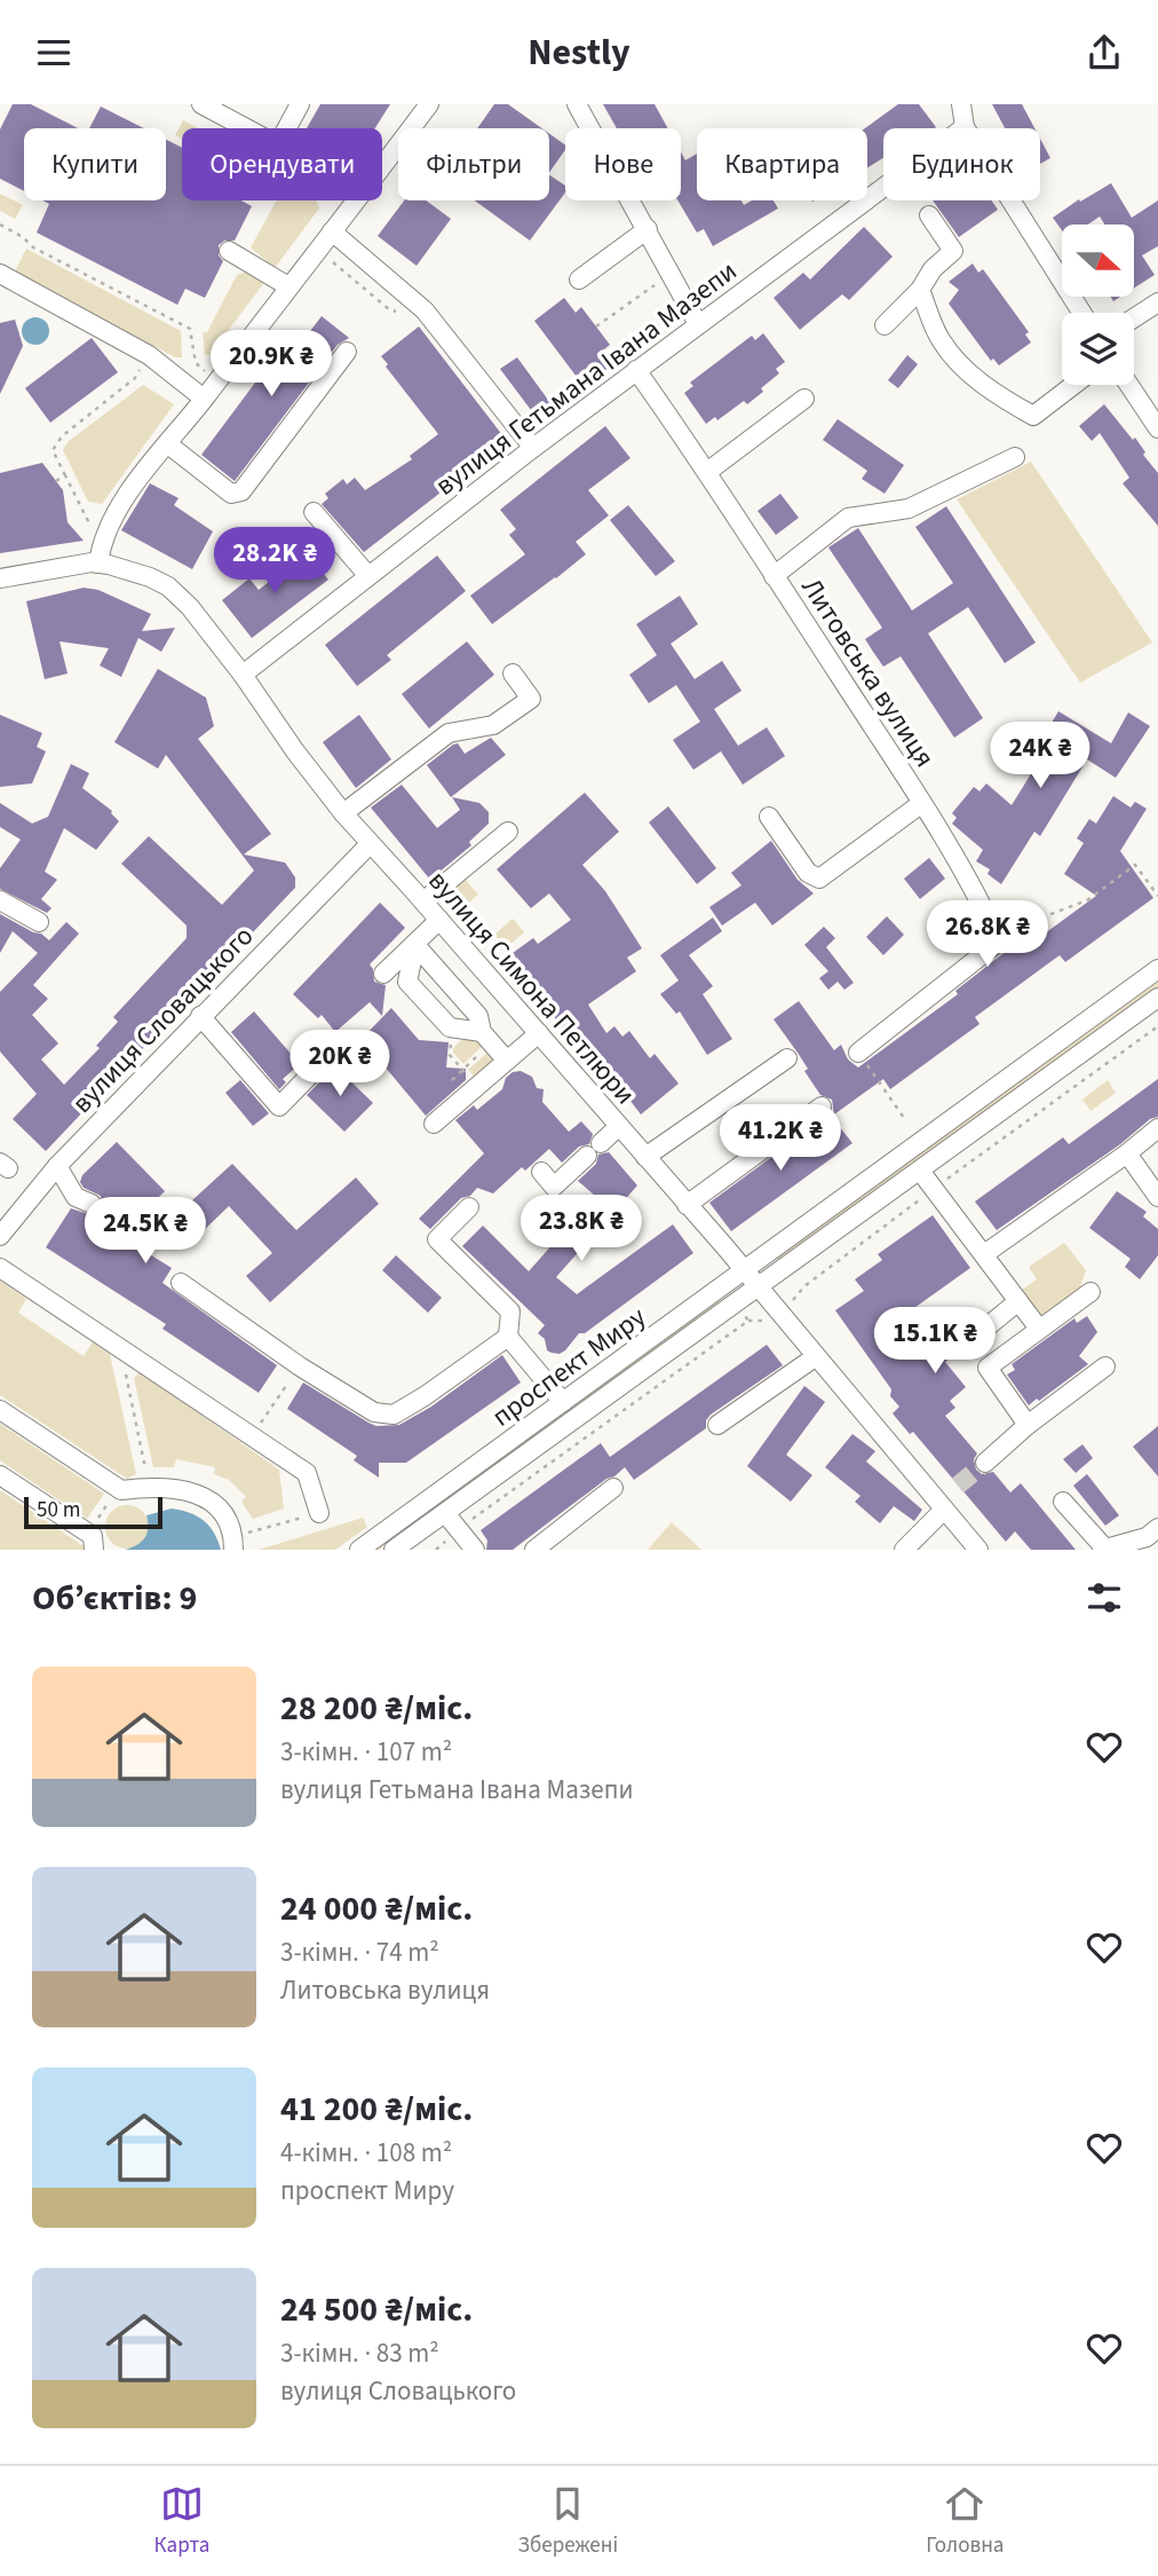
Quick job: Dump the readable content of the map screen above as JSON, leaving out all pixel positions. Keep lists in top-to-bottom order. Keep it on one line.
{"streets":{"street":["вулиця Гетьмана Івана Мазепи","Литовська вулиця","вулиця Симона Петлюри","вулиця Словацького","проспект Миру"]},"crossings":[["вулиця Гетьмана Івана Мазепи","Литовська вулиця"],["вулиця Гетьмана Івана Мазепи","вулиця Симона Петлюри"],["вулиця Симона Петлюри","вулиця Словацького"],["вулиця Симона Петлюри","проспект Миру"]],"scale_bar":"50 m","north":"right","page":{"header":"Nestly","chip":["Купити","Орендувати","Фільтри","Нове","Квартира","Будинок"],"price":["20.9K ₴","28.2K ₴","24K ₴","26.8K ₴","20K ₴","41.2K ₴","23.8K ₴","24.5K ₴","15.1K ₴"],"scale":"50 m","heading":"Об’єктів: 9","list":[{"name":"28 200 ₴/міс.","note":"3-кімн. · 107 m² · вулиця Гетьмана Івана Мазепи"},{"name":"24 000 ₴/міс.","note":"3-кімн. · 74 m² · Литовська вулиця"},{"name":"41 200 ₴/міс.","note":"4-кімн. · 108 m² · проспект Миру"},{"name":"24 500 ₴/міс.","note":"3-кімн. · 83 m² · вулиця Словацького"}],"tabs":["Карта","Збережені","Головна"]}}
